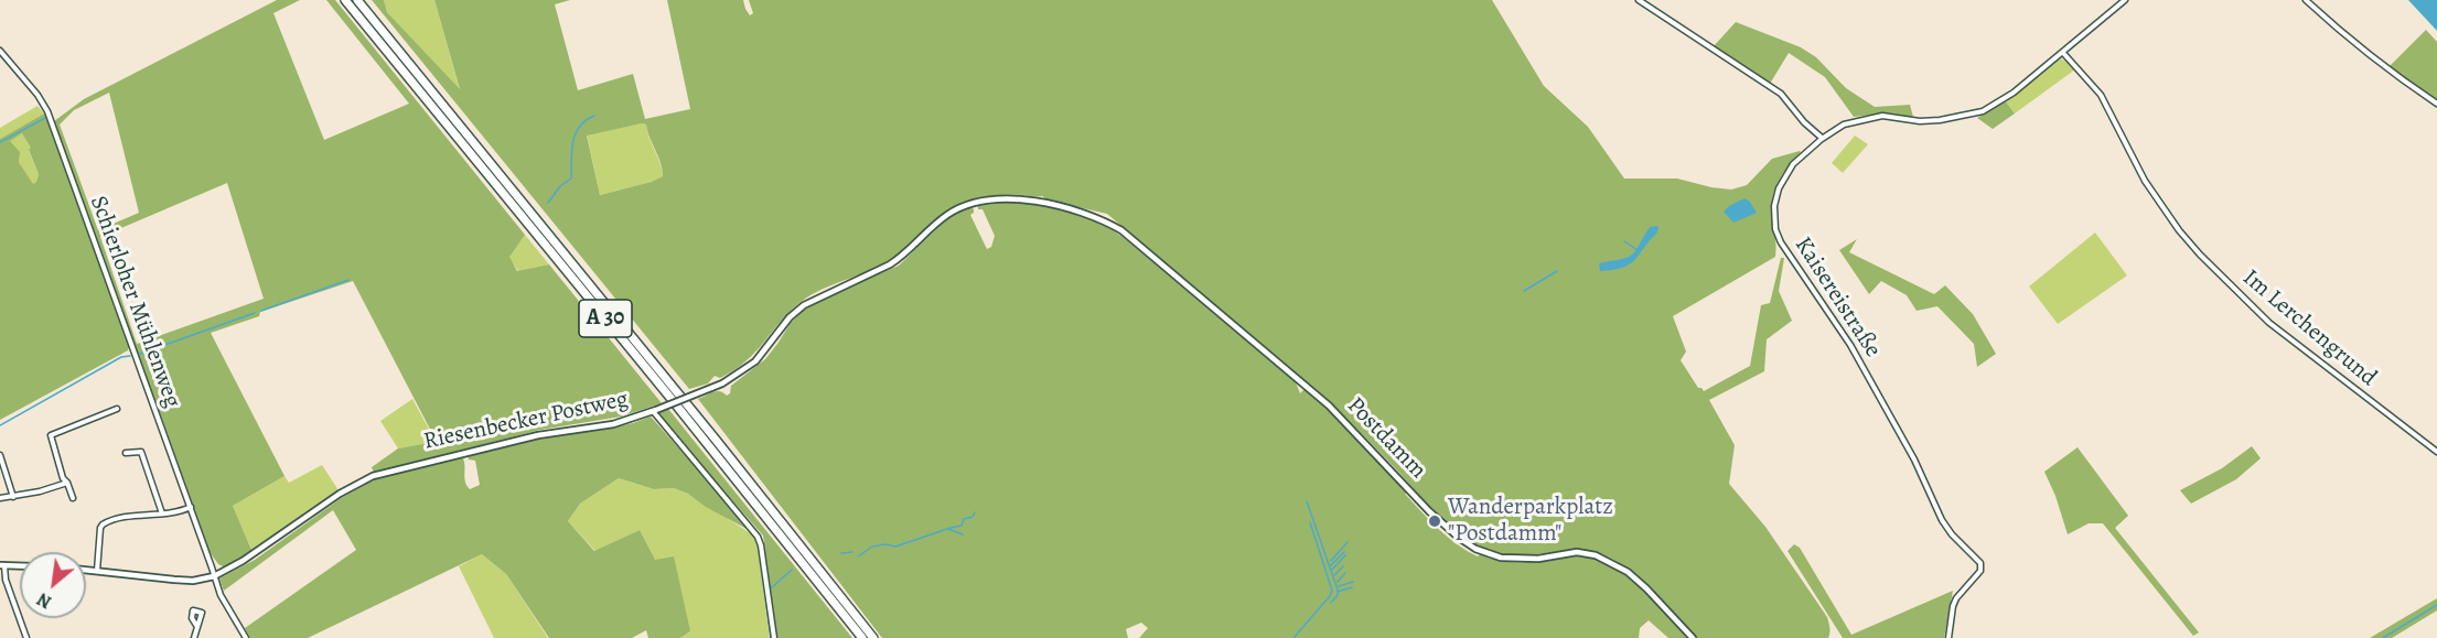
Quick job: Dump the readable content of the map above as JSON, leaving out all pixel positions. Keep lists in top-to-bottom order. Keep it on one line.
{"streets":{"highway":["A 30"],"street":["Kaisereistraße","Schierloher Mühlenweg","Im Lerchengrund","Riesenbecker Postweg","Postdamm"]},"crossings":[["Kaisereistraße","Im Lerchengrund"],["Schierloher Mühlenweg","Riesenbecker Postweg"],["Riesenbecker Postweg","Postdamm"]],"places":["Wanderparkplatz \"Postdamm\""],"north":"bottom left"}
